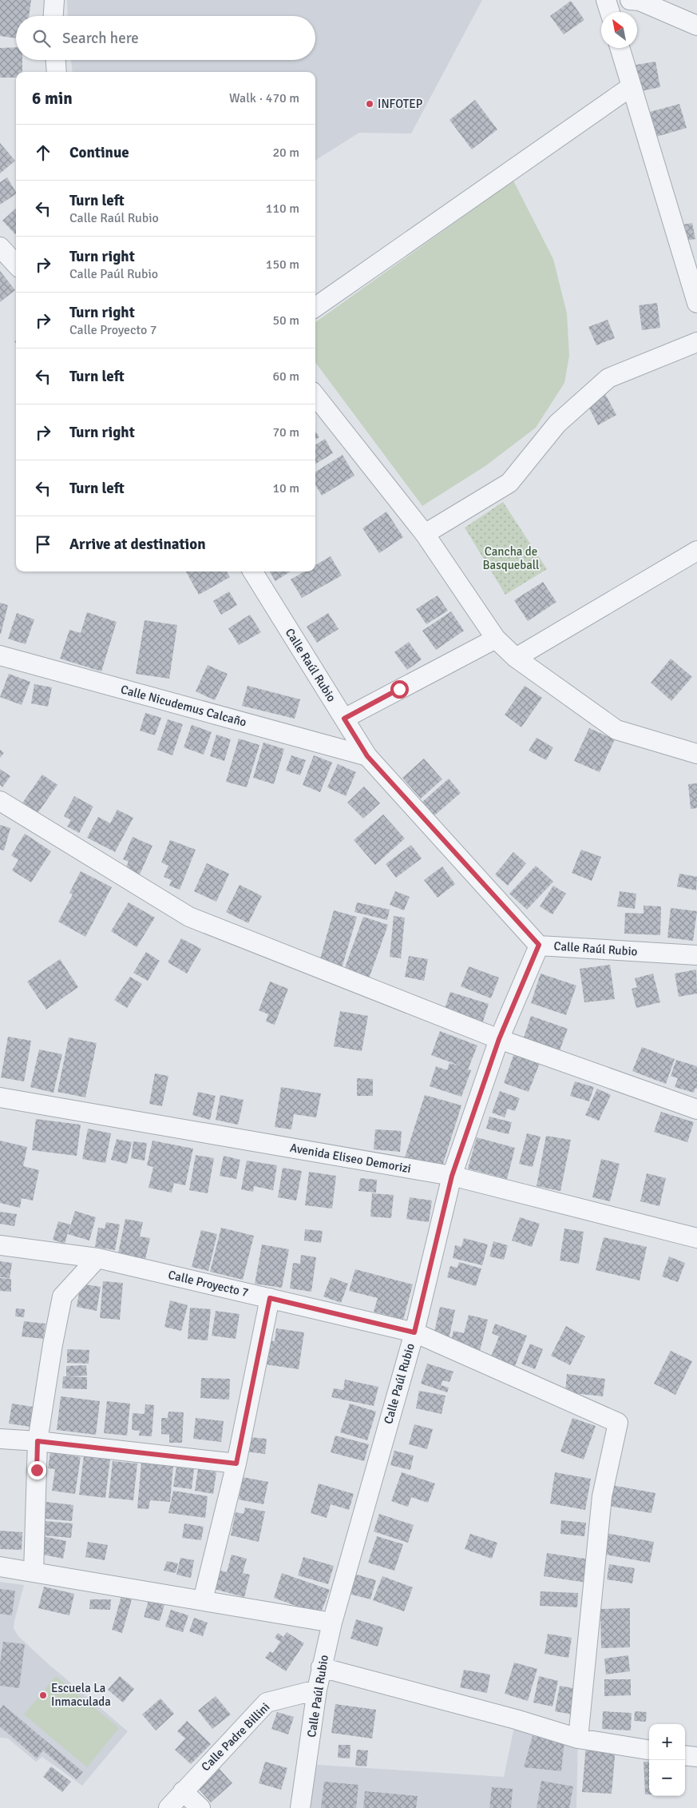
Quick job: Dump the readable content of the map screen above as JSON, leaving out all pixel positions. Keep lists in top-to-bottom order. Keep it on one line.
{"streets":{"street":["Calle Raúl Rubio","Calle Nicudemus Calcaño","Avenida Eliseo Demorizi","Calle Proyecto 7","Calle Paúl Rubio","Calle Padre Billini"]},"crossings":[["Calle Raúl Rubio","Calle Nicudemus Calcaño"],["Calle Raúl Rubio","Calle Paúl Rubio"],["Avenida Eliseo Demorizi","Calle Paúl Rubio"],["Calle Proyecto 7","Calle Paúl Rubio"],["Calle Paúl Rubio","Calle Padre Billini"]],"parks":["Cancha de Basqueball"],"places":["INFOTEP","Escuela La Inmaculada"],"north":"top left","page":{"search":"Search here","heading":["6 min","Walk · 470 m"],"list":[["Continue","20 m"],["Turn left","Calle Raúl Rubio","110 m"],["Turn right","Calle Paúl Rubio","150 m"],["Turn right","Calle Proyecto 7","50 m"],["Turn left","60 m"],["Turn right","70 m"],["Turn left","10 m"],"Arrive at destination"],"map_buttons":["+","−"]}}
